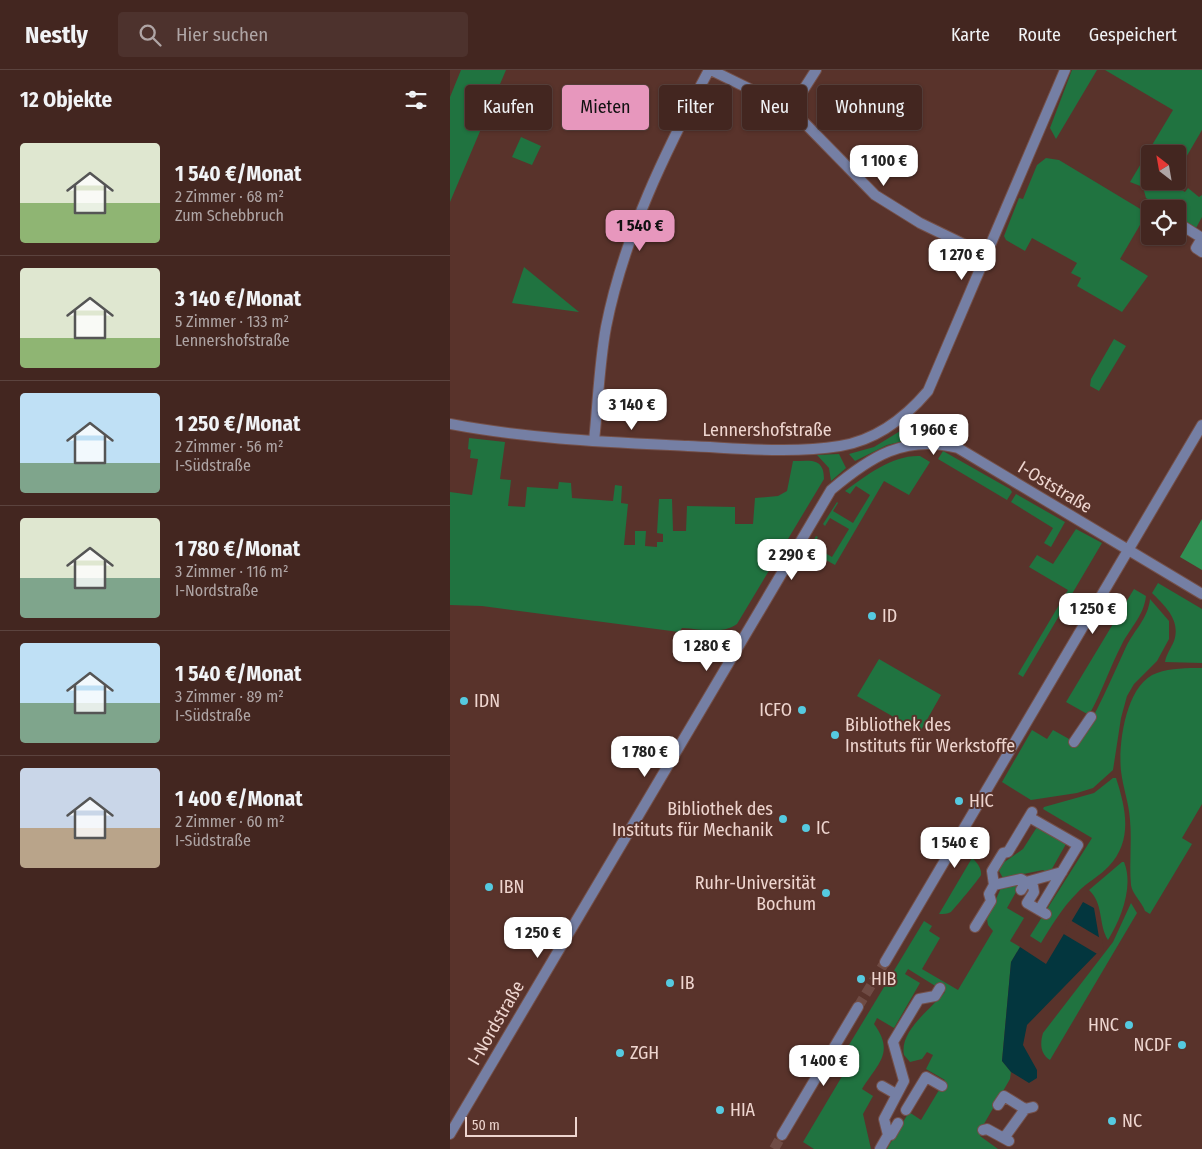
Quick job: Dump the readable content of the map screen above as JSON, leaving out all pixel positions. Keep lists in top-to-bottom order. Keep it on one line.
{"streets":{"street":["Lennershofstraße","I-Oststraße","I-Nordstraße"]},"crossings":[["I-Oststraße","I-Nordstraße"]],"places":["ID","IDN","ICFO","Bibliothek des Instituts für Werkstoffe","HIC","Bibliothek des Instituts für Mechanik","IC","IBN","Ruhr-Universität Bochum","HIB","IB","HNC","NCDF","ZGH","HIA","NC"],"scale_bar":"50 m","north":"top left","page":{"header":"Nestly","search":"Hier suchen","nav":["Karte","Route","Gespeichert"],"heading":"12 Objekte","chip":["Kaufen","Mieten","Filter","Neu","Wohnung"],"list":[{"name":"1 540 €/Monat","note":"2 Zimmer · 68 m² · Zum Schebbruch"},{"name":"3 140 €/Monat","note":"5 Zimmer · 133 m² · Lennershofstraße"},{"name":"1 250 €/Monat","note":"2 Zimmer · 56 m² · I-Südstraße"},{"name":"1 780 €/Monat","note":"3 Zimmer · 116 m² · I-Nordstraße"},{"name":"1 540 €/Monat","note":"3 Zimmer · 89 m² · I-Südstraße"},{"name":"1 400 €/Monat","note":"2 Zimmer · 60 m² · I-Südstraße"}],"price":["1 100 €","1 540 €","1 270 €","3 140 €","1 960 €","2 290 €","1 250 €","1 280 €","1 780 €","1 540 €","1 250 €","1 400 €"],"scale":"50 m"}}
